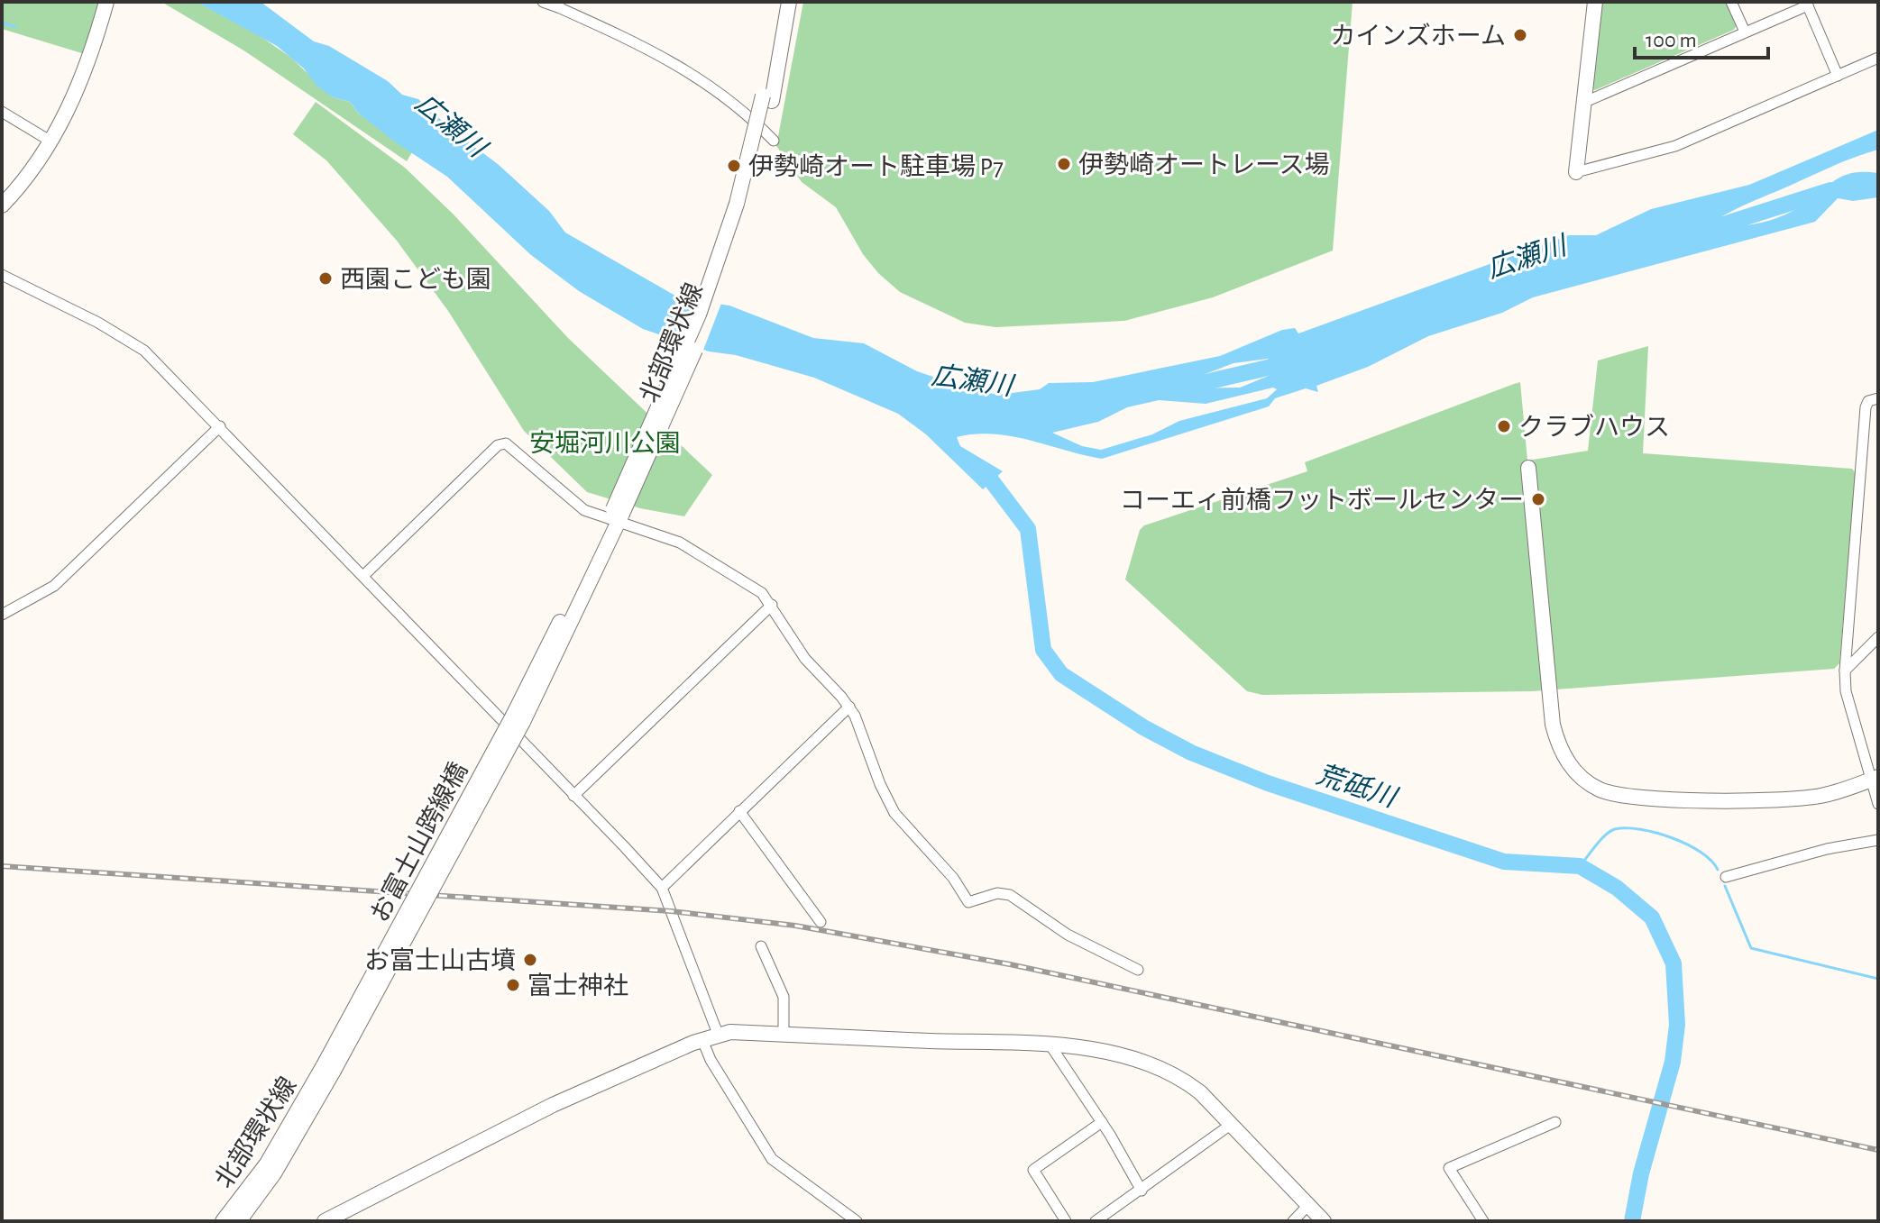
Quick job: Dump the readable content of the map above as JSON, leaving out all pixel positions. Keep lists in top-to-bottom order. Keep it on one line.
{"streets":{"street":["北部環状線","お富士山跨線橋"]},"crossings":[["北部環状線","お富士山跨線橋"]],"water":["広瀬川","荒砥川"],"parks":["安堀河川公園"],"places":["カインズホーム","伊勢崎オートレース場","伊勢崎オート駐車場 P7","西園こども園","クラブハウス","コーエィ前橋フットボールセンター","お富士山古墳","富士神社"],"scale_bar":"100 m"}
